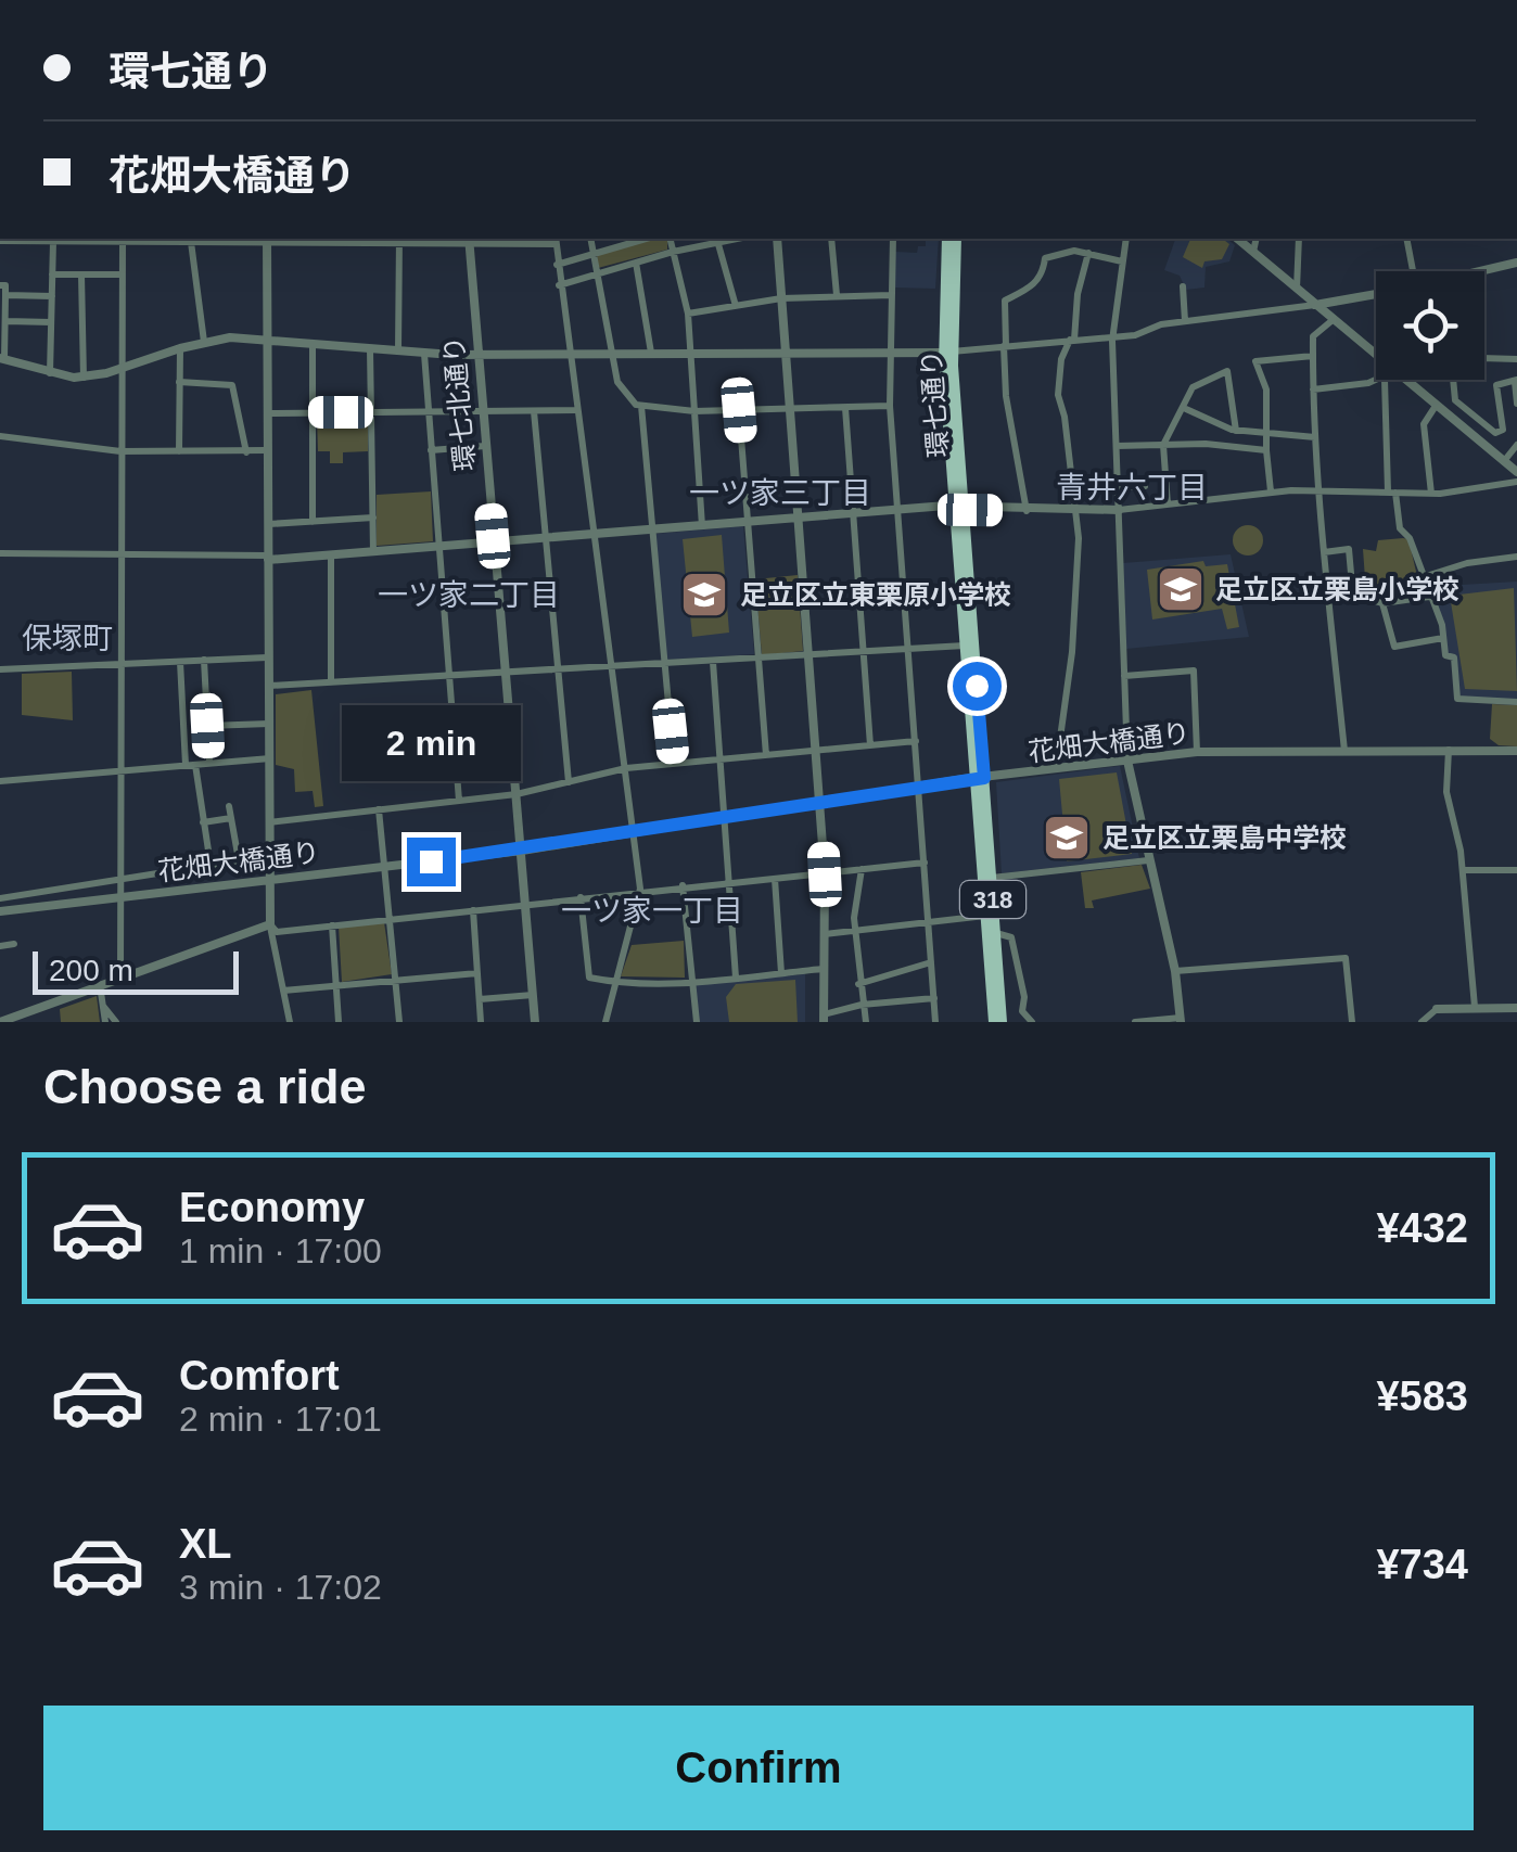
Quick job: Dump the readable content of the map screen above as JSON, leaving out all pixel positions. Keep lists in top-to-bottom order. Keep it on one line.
{"streets":{"main road":["環七通り","318"],"street":["環七北通り","花畑大橋通り"]},"crossings":[["環七北通り","花畑大橋通り"],["環七通り","花畑大橋通り"]],"districts":["青井六丁目","一ツ家三丁目","一ツ家二丁目","保塚町","一ツ家一丁目"],"places":{"school or university":["足立区立栗島小学校","足立区立東栗原小学校","足立区立栗島中学校"]},"scale_bar":"200 m","page":{"banner":["環七通り","花畑大橋通り"],"bubble":"2 min","scale":"200 m","heading":"Choose a ride","list":[{"name":"Economy","note":"1 min · 17:00","value":"¥432"},{"name":"Comfort","note":"2 min · 17:01","value":"¥583"},{"name":"XL","note":"3 min · 17:02","value":"¥734"}],"buttons":"Confirm"}}
